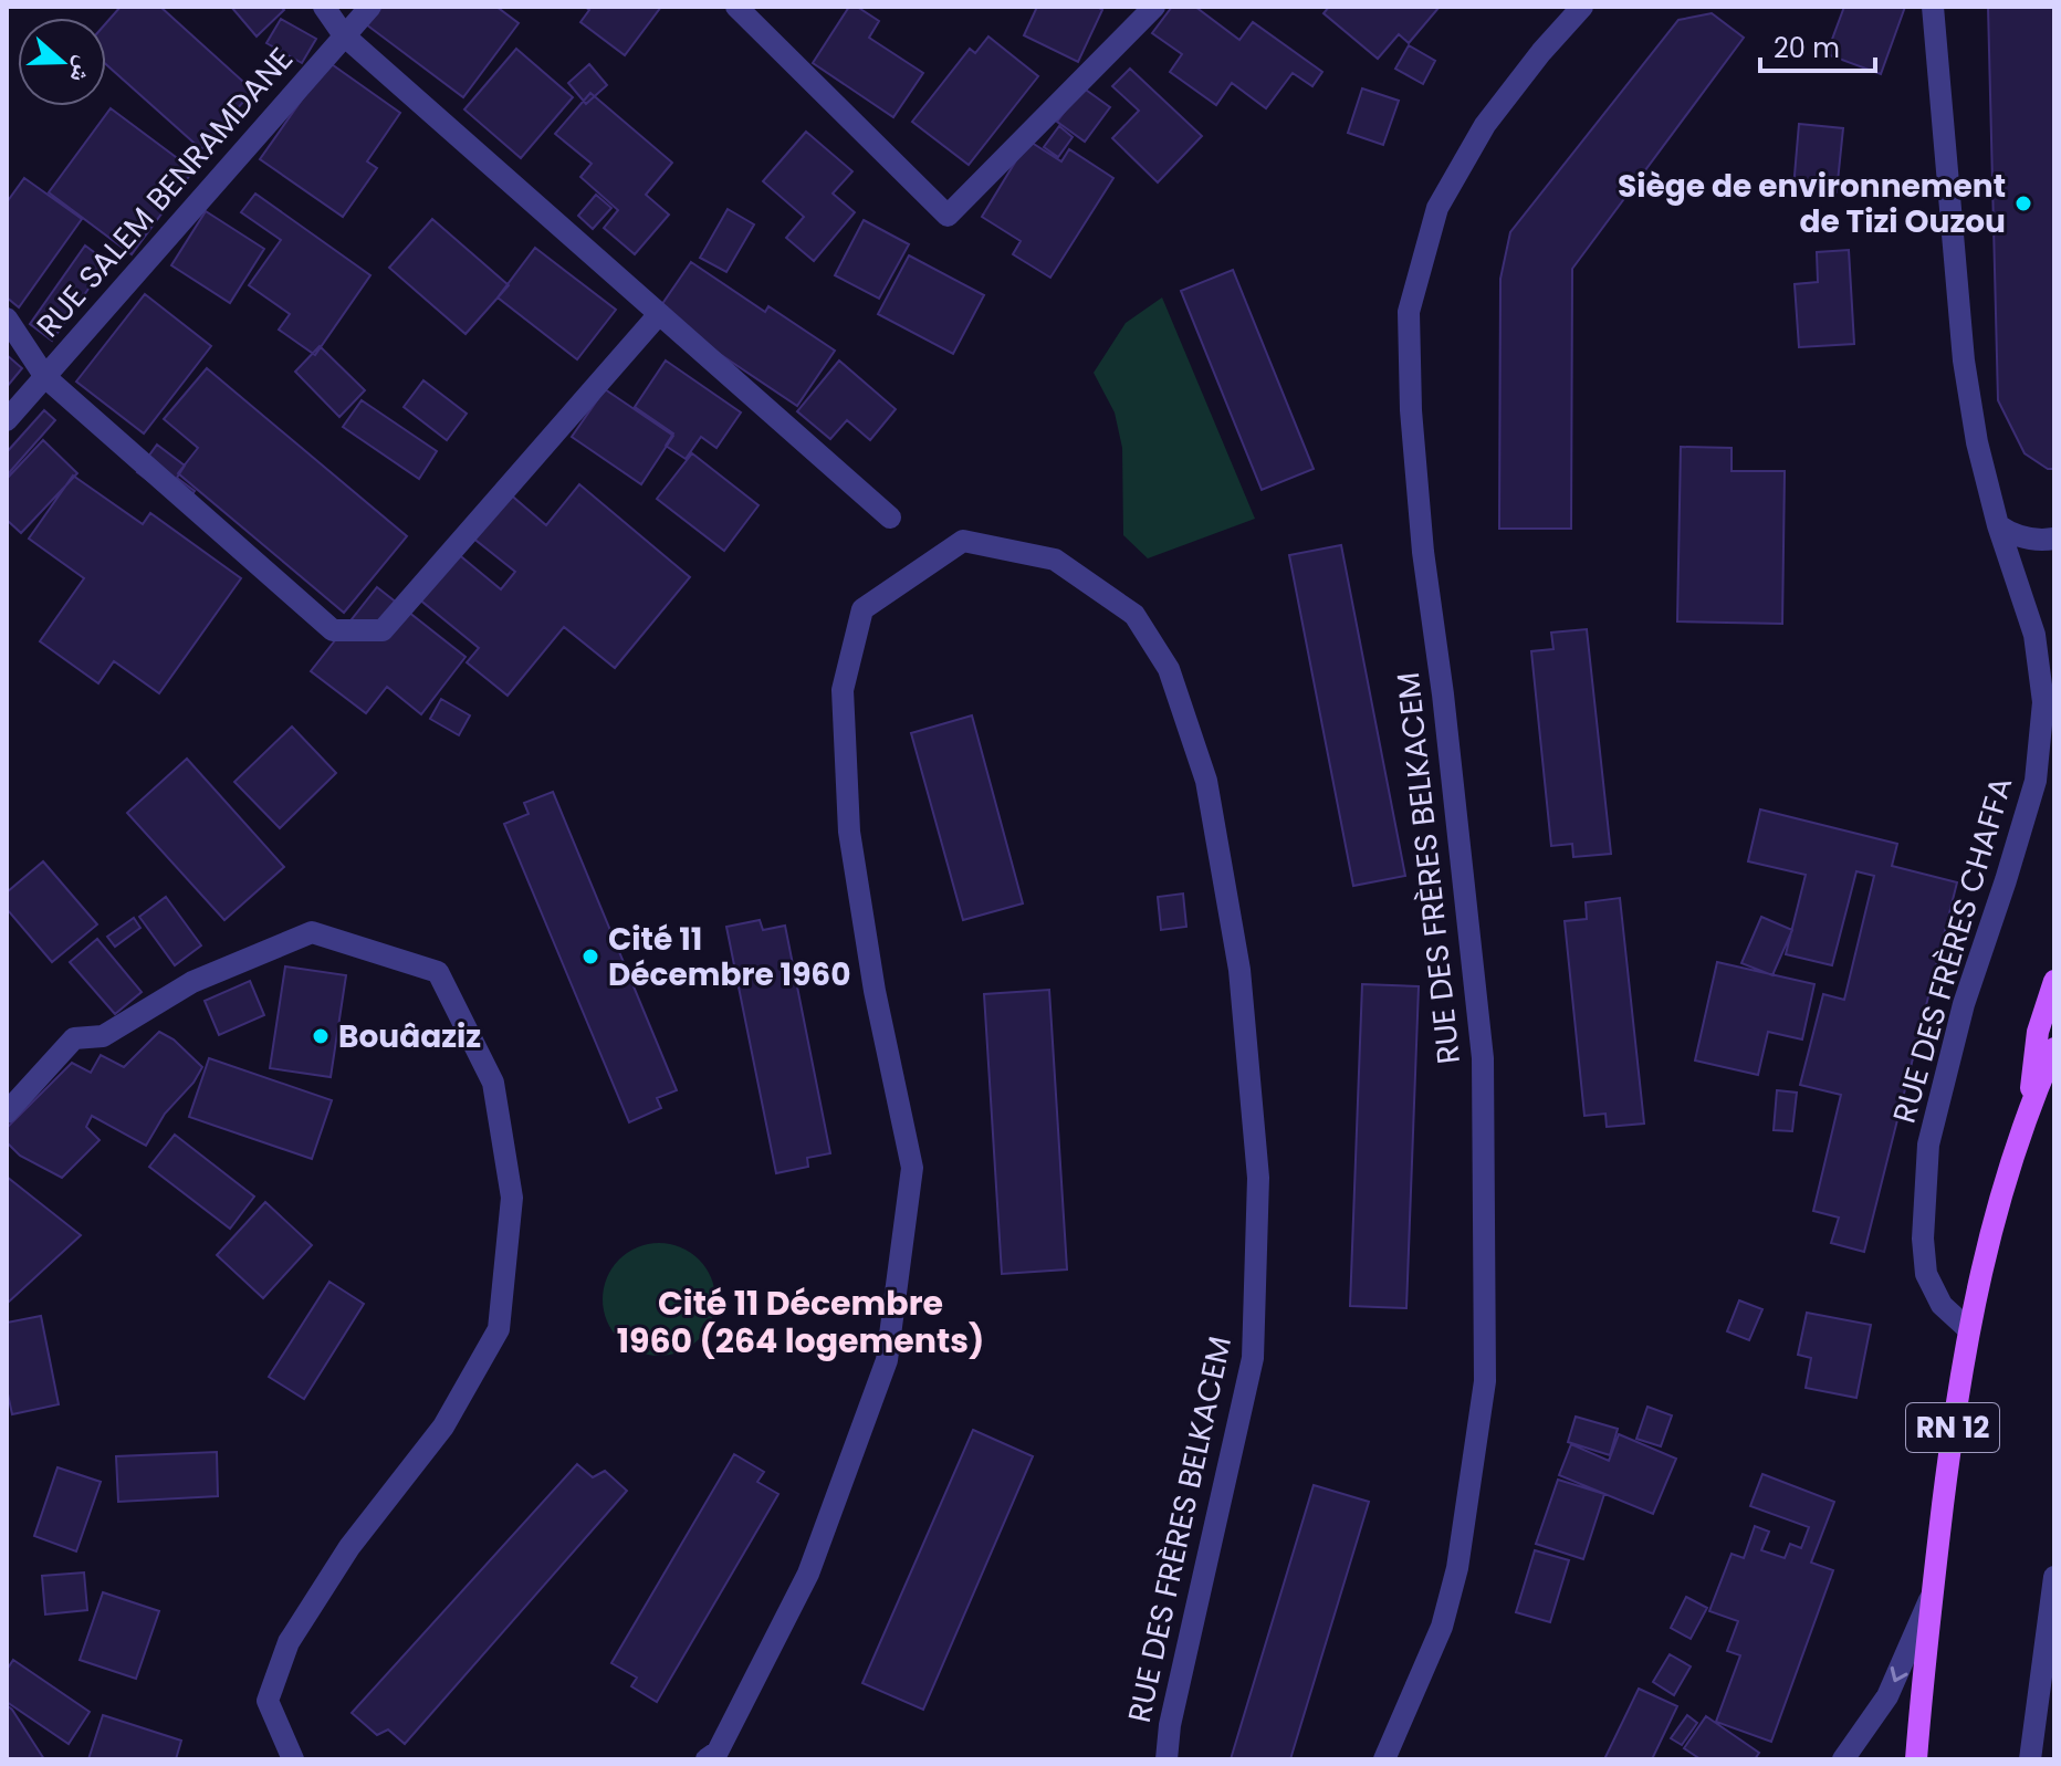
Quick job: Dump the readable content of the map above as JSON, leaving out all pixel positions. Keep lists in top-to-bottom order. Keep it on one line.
{"streets":{"main road":["RN 12"],"street":["RUE SALEM BENRAMDANE","RUE DES FRÈRES BELKACEM","RUE DES FRÈRES CHAFFA"]},"crossings":[["RUE DES FRÈRES CHAFFA","RN 12"]],"districts":["Cité 11 Décembre 1960 (264 logements)"],"places":["Siège de environnement de Tizi Ouzou","Cité 11 Décembre 1960","Bouâaziz"],"scale_bar":"20 m","north":"right"}
